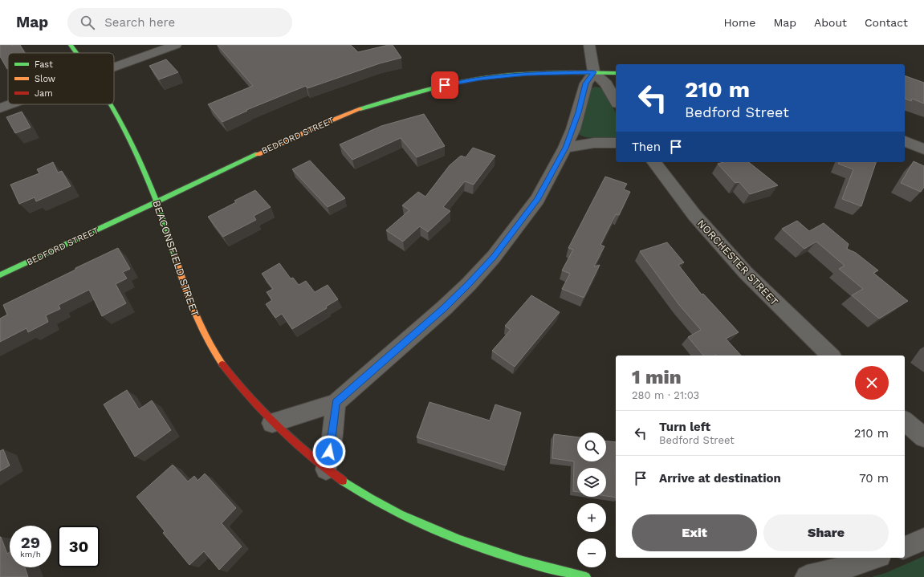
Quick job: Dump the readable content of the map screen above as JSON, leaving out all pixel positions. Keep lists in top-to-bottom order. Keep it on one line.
{"streets":{"street":["BEDFORD STREET","BEACONSFIELD STREET","NORCHESTER STREET"]},"crossings":[["BEDFORD STREET","BEACONSFIELD STREET"]],"legend":["Fast","Slow","Jam"],"page":{"header":"Map","search":"Search here","nav":["Home","Map","About","Contact"],"turn":["210 m","Bedford Street"],"then":"Then","heading":["1 min","280 m · 21:03"],"list":[{"name":"Turn left","note":"Bedford Street","value":"210 m"},{"name":"Arrive at destination","value":"70 m"}],"map_buttons":["+","−"],"buttons":["Exit","Share"],"speed":"29 km/h","limit":"30"}}
